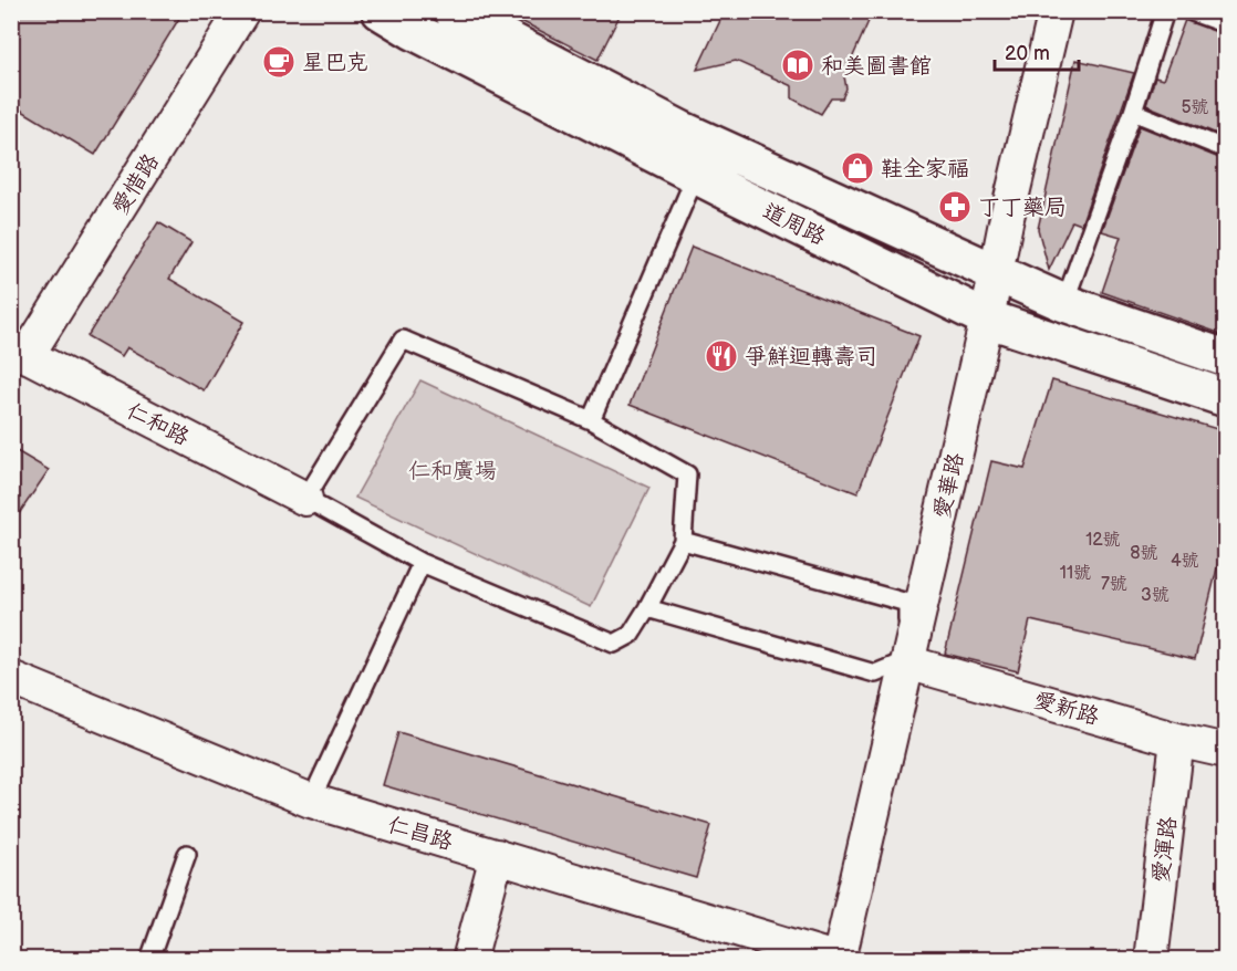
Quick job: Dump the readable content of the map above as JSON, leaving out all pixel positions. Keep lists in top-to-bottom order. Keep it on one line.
{"streets":{"main road":["道周路"],"street":["愛惜路","仁和路","愛華路","愛新路","仁昌路","愛渾路"]},"crossings":[["愛惜路","仁和路"],["道周路","愛華路"],["愛華路","愛新路"],["愛華路","仁昌路"],["愛新路","愛渾路"]],"parks":["仁和廣場"],"places":{"cafe":["星巴克"],"library":["和美圖書館"],"shop":["鞋全家福"],"pharmacy":["丁丁藥局"],"restaurant":["爭鮮迴轉壽司"]},"house_numbers":["5號","12號","8號","4號","11號","7號","3號"],"scale_bar":"20 m"}
